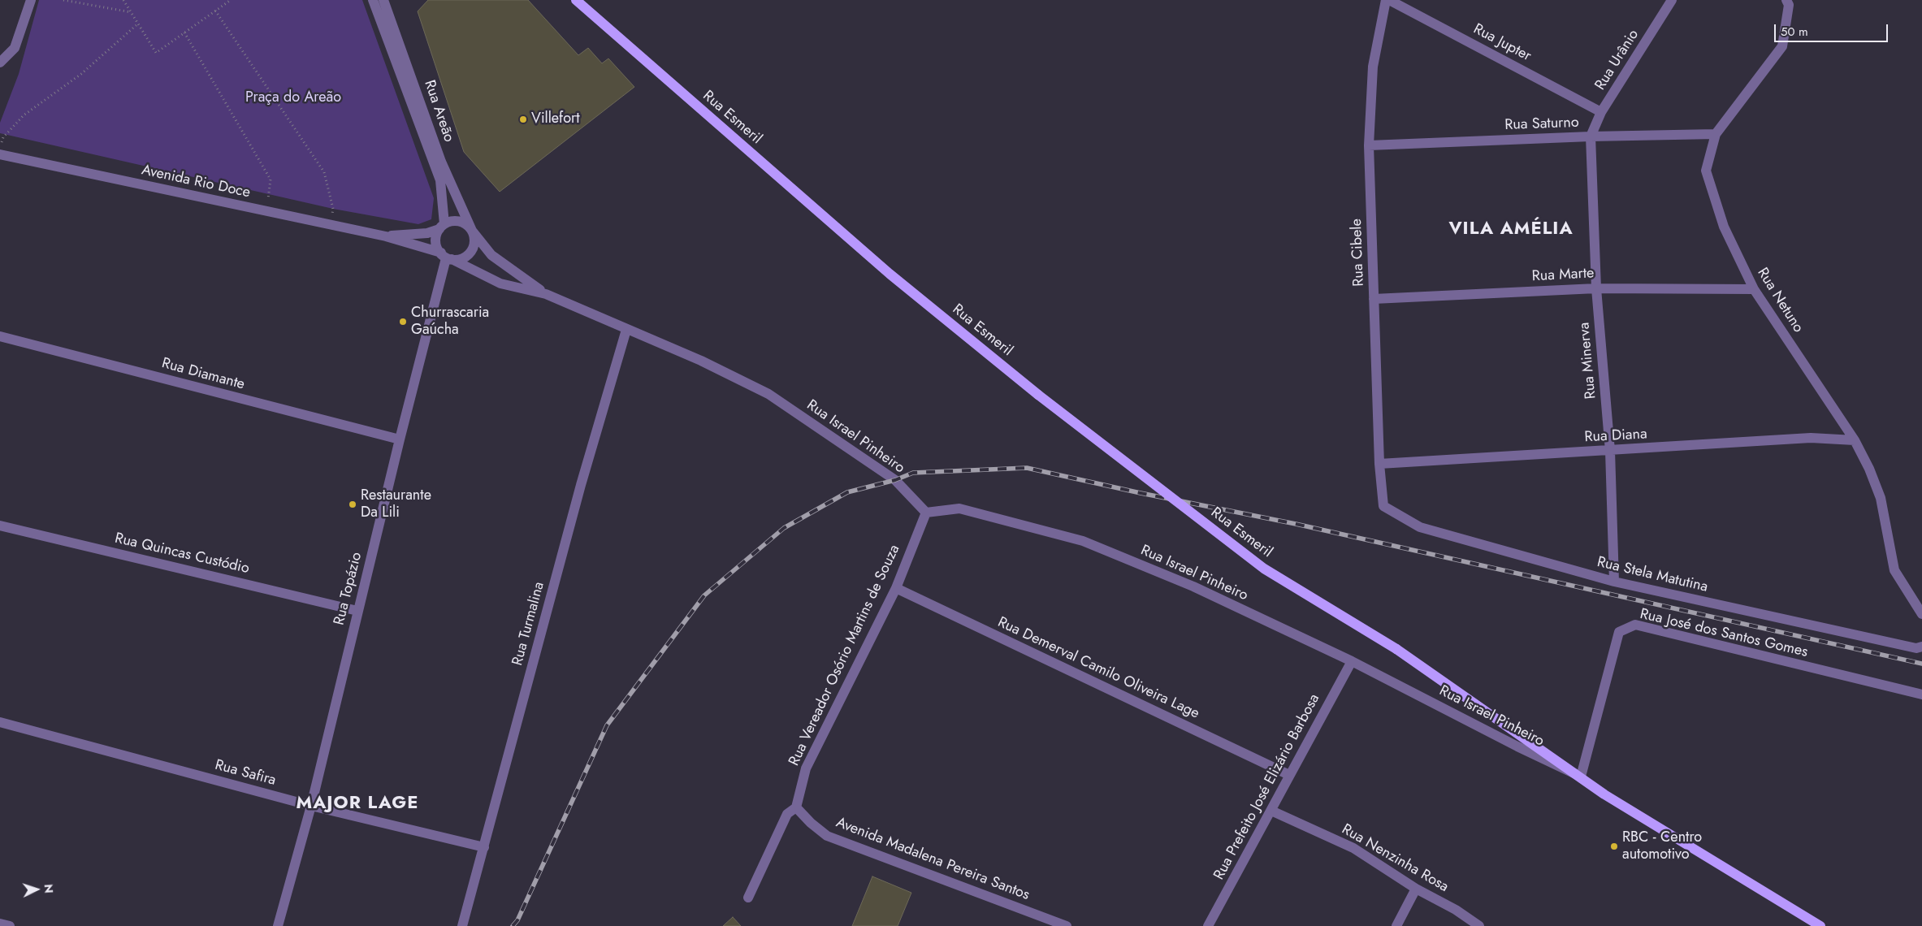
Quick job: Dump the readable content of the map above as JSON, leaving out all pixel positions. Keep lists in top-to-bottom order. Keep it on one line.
{"streets":{"main road":["Rua Esmeril","Rua Israel Pinheiro"],"street":["Rua Jupter","Rua Urânio","Rua Areão","Rua Saturno","Avenida Rio Doce","Rua Cibele","Rua Marte","Rua Netuno","Rua Minerva","Rua Diamante","Rua Diana","Rua Quincas Custódio","Rua Stela Matutina","Rua Topázio","Rua Turmalina","Rua José dos Santos Gomes","Rua Vereador Osório Martins de Souza","Rua Demerval Camilo Oliveira Lage","Rua Safira","Rua Prefeito José Elizário Barbosa","Rua Nenzinha Rosa","Avenida Madalena Pereira Santos"]},"crossings":[["Rua Jupter","Rua Urânio"],["Rua Urânio","Rua Saturno"],["Rua Urânio","Rua Minerva"],["Rua Areão","Avenida Rio Doce"],["Rua Areão","Rua Israel Pinheiro"],["Rua Areão","Rua Topázio"],["Rua Esmeril","Rua Israel Pinheiro"],["Rua Esmeril","Rua José dos Santos Gomes"],["Rua Saturno","Rua Cibele"],["Rua Saturno","Rua Netuno"],["Rua Saturno","Rua Minerva"],["Avenida Rio Doce","Rua Israel Pinheiro"],["Avenida Rio Doce","Rua Topázio"],["Rua Cibele","Rua Marte"],["Rua Cibele","Rua Diana"],["Rua Cibele","Rua Stela Matutina"],["Rua Marte","Rua Netuno"],["Rua Marte","Rua Minerva"],["Rua Netuno","Rua Diana"],["Rua Minerva","Rua Diana"],["Rua Minerva","Rua Stela Matutina"],["Rua Diamante","Rua Topázio"],["Rua Israel Pinheiro","Rua Topázio"],["Rua Israel Pinheiro","Rua Turmalina"],["Rua Israel Pinheiro","Rua José dos Santos Gomes"],["Rua Israel Pinheiro","Rua Vereador Osório Martins de Souza"],["Rua Israel Pinheiro","Rua Prefeito José Elizário Barbosa"],["Rua Quincas Custódio","Rua Topázio"],["Rua Topázio","Rua Safira"],["Rua Turmalina","Rua Safira"],["Rua Vereador Osório Martins de Souza","Rua Demerval Camilo Oliveira Lage"],["Rua Vereador Osório Martins de Souza","Avenida Madalena Pereira Santos"],["Rua Demerval Camilo Oliveira Lage","Rua Prefeito José Elizário Barbosa"],["Rua Prefeito José Elizário Barbosa","Rua Nenzinha Rosa"]],"districts":["VILA AMÉLIA","MAJOR LAGE"],"parks":["Praça do Areão"],"places":["Villefort","Churrascaria Gaúcha","Restaurante Da Lili","RBC - Centro automotivo"],"scale_bar":"50 m","north":"right"}
